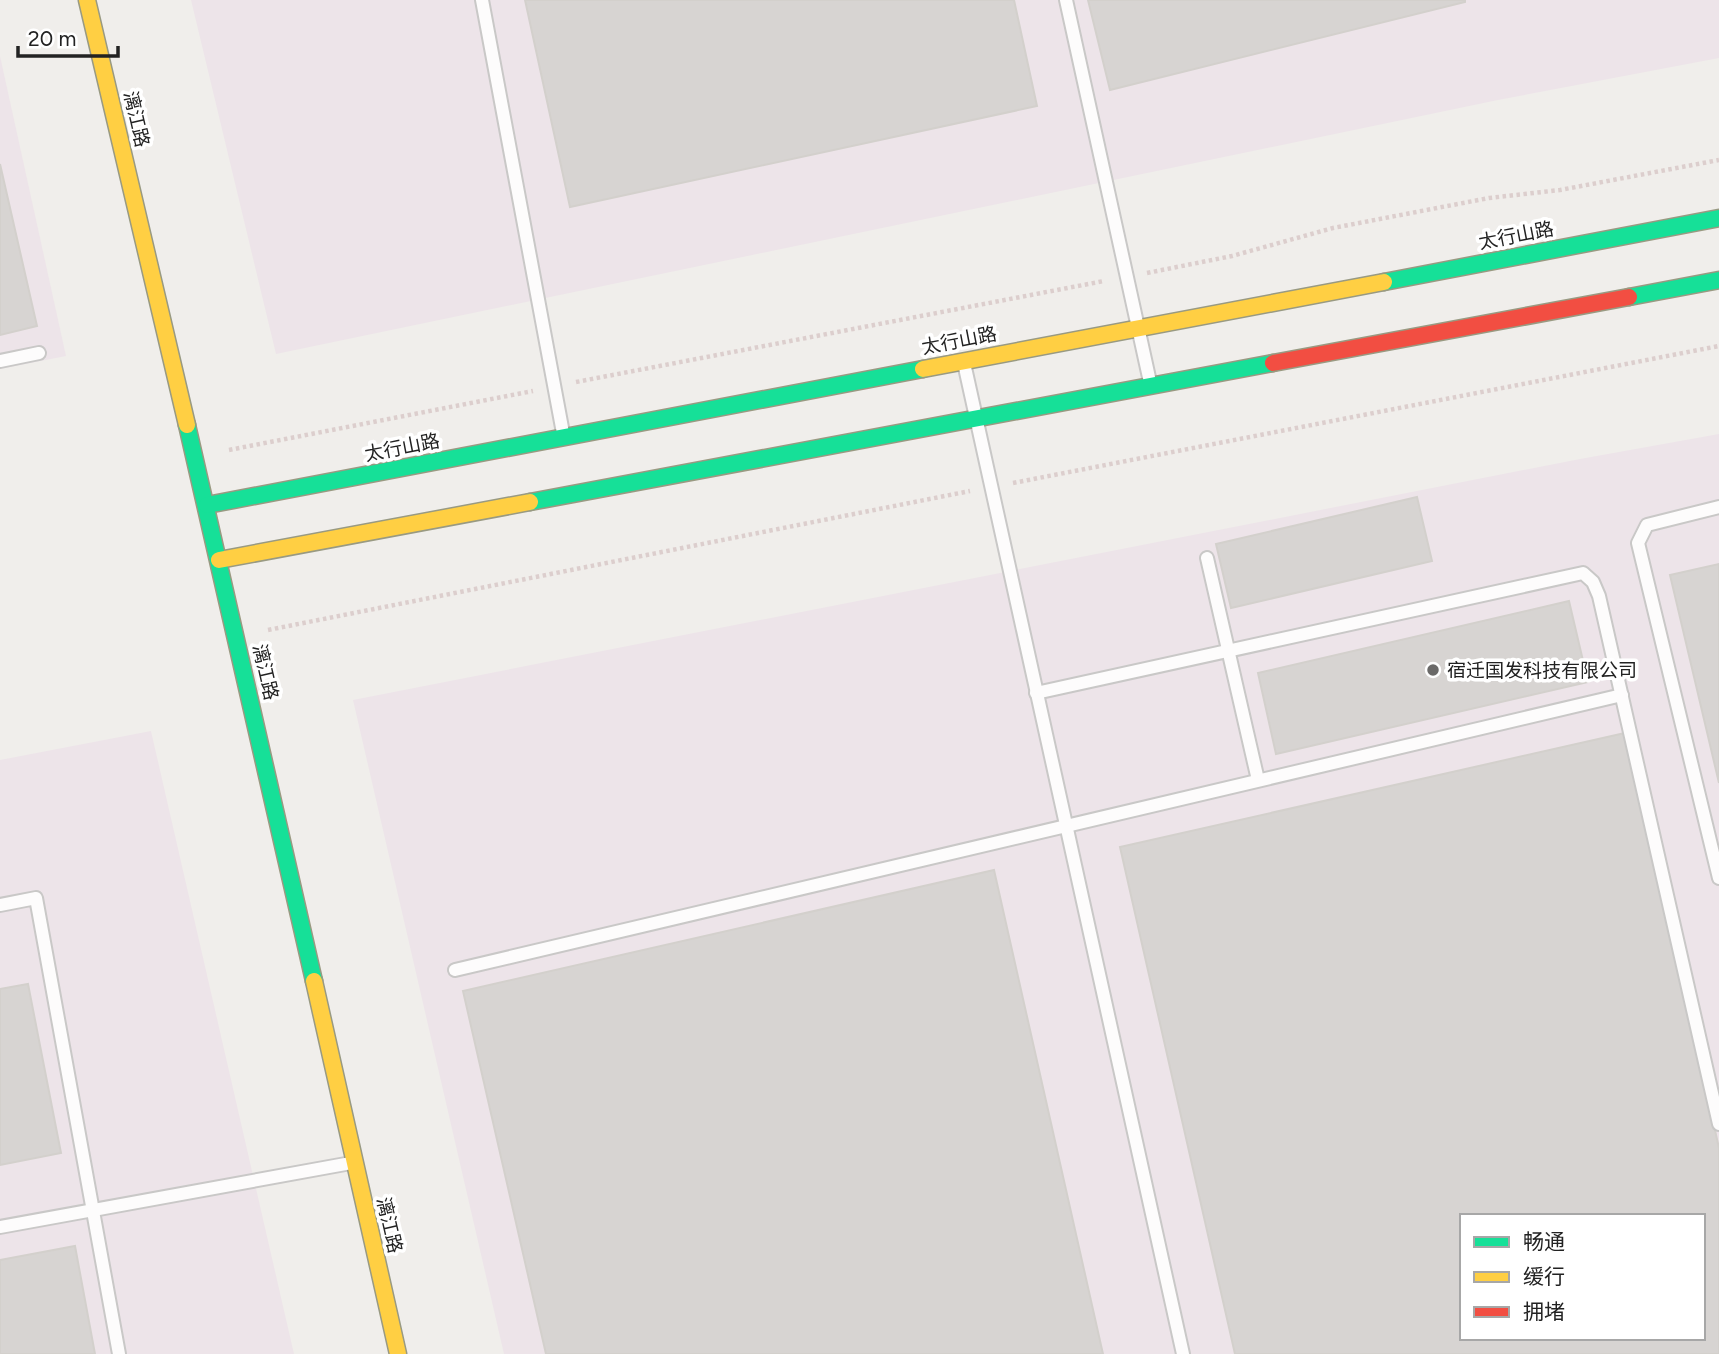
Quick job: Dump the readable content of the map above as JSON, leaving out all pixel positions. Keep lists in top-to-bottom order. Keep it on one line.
{"streets":{"street":["漓江路","太行山路"]},"crossings":[["漓江路","太行山路"]],"places":["宿迁国发科技有限公司"],"legend":["畅通","缓行","拥堵"],"scale_bar":"20 m"}
